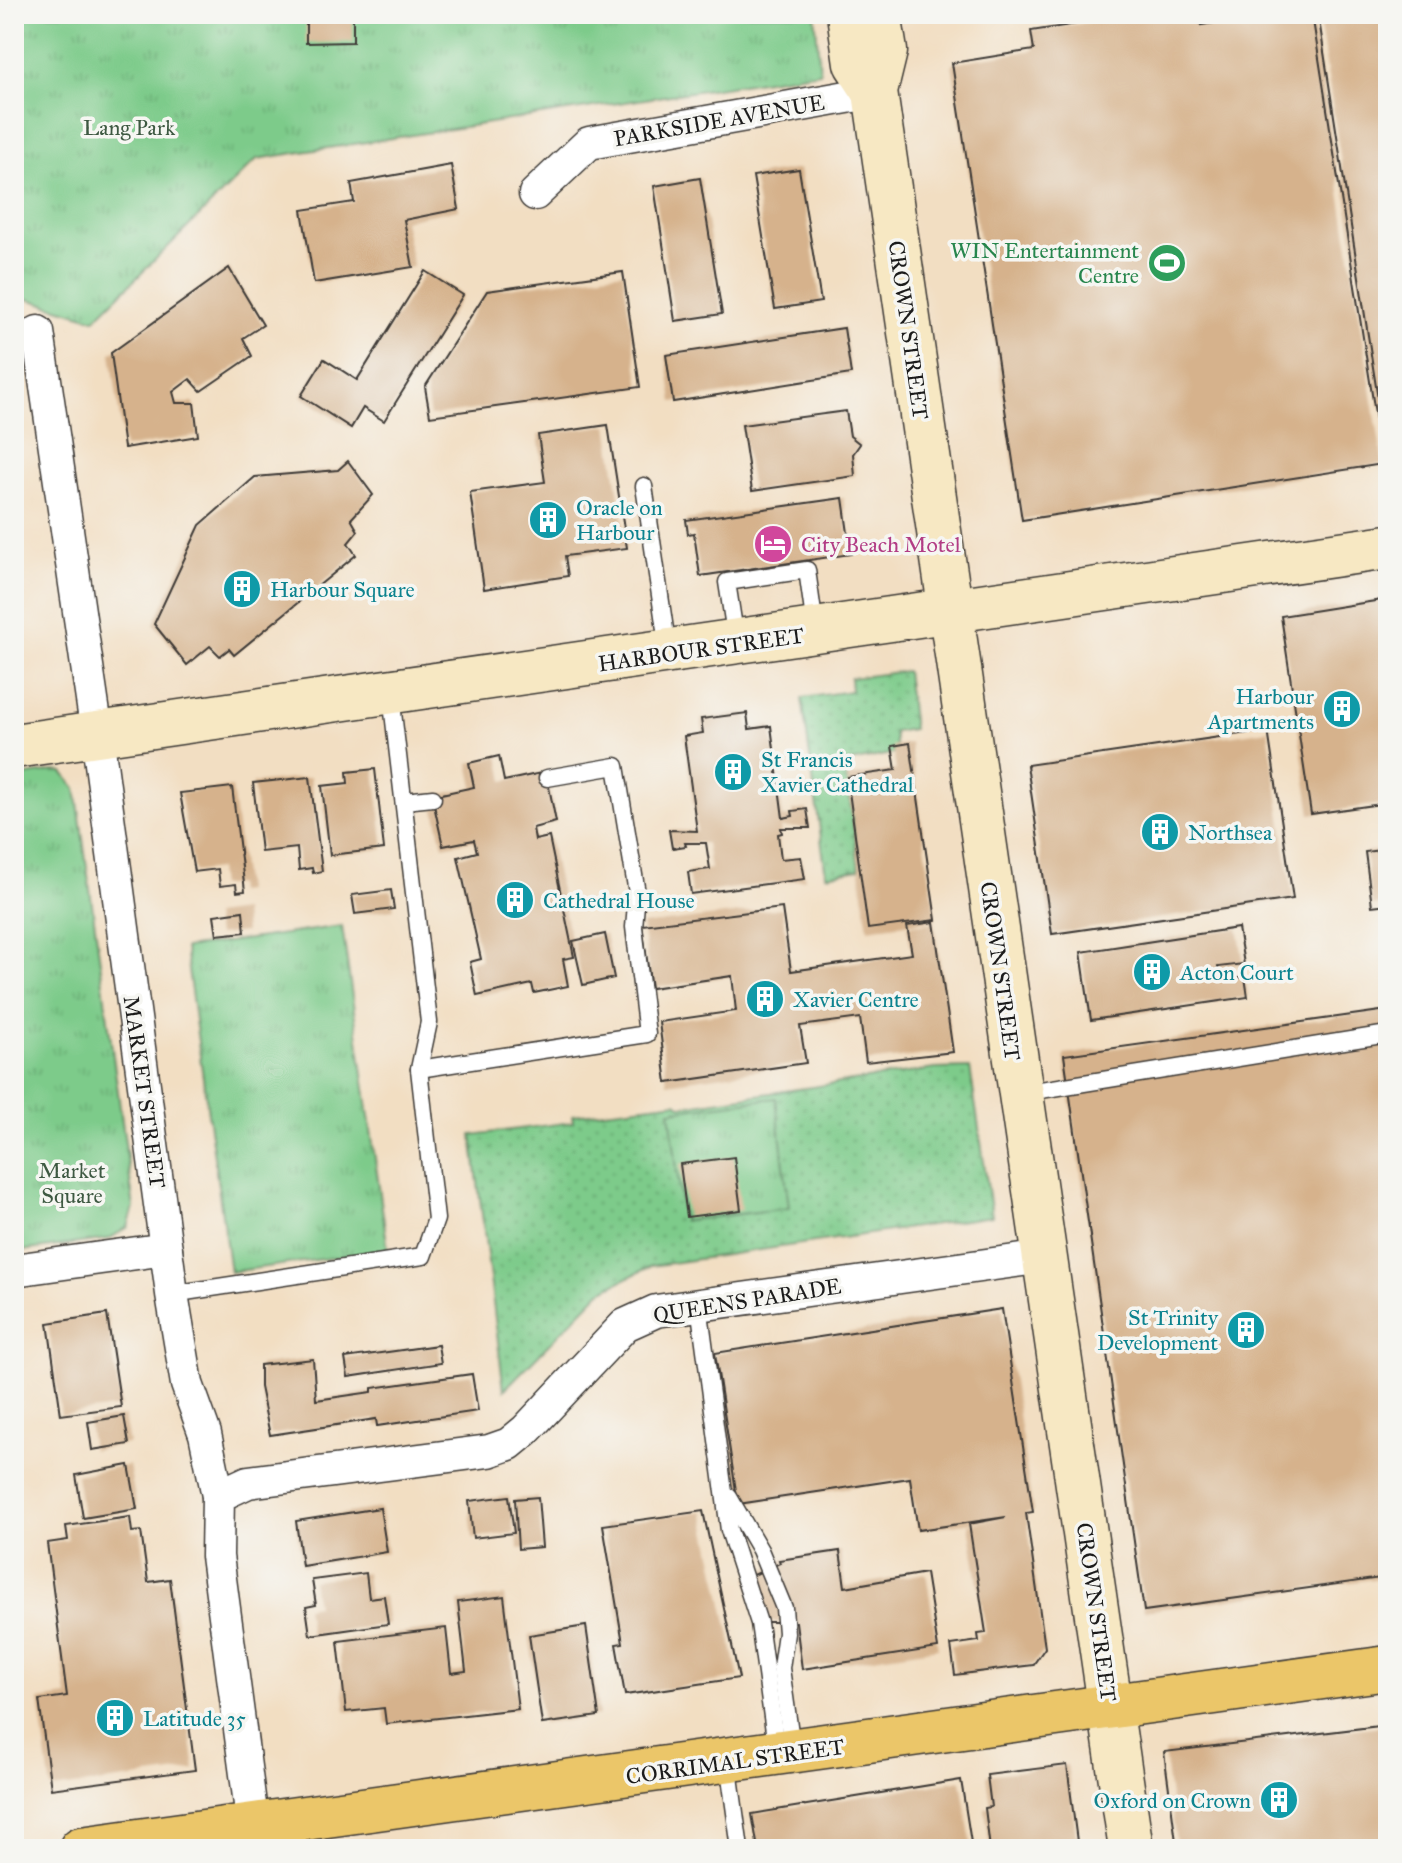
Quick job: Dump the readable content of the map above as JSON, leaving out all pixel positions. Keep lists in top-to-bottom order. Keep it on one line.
{"streets":{"main road":["CROWN STREET","HARBOUR STREET","CORRIMAL STREET"],"street":["PARKSIDE AVENUE","MARKET STREET","QUEENS PARADE"]},"crossings":[["PARKSIDE AVENUE","CROWN STREET"],["CROWN STREET","HARBOUR STREET"],["CROWN STREET","QUEENS PARADE"],["CROWN STREET","CORRIMAL STREET"],["HARBOUR STREET","MARKET STREET"],["MARKET STREET","QUEENS PARADE"],["MARKET STREET","CORRIMAL STREET"]],"parks":["Lang Park","Market Square"],"places":{"sports":["WIN Entertainment Centre"],"building":["Oracle on Harbour","Harbour Square","Harbour Apartments","St Francis Xavier Cathedral","Northsea","Cathedral House","Acton Court","Xavier Centre","St Trinity Development","Latitude 35","Oxford on Crown"],"hotel":["City Beach Motel"]}}
